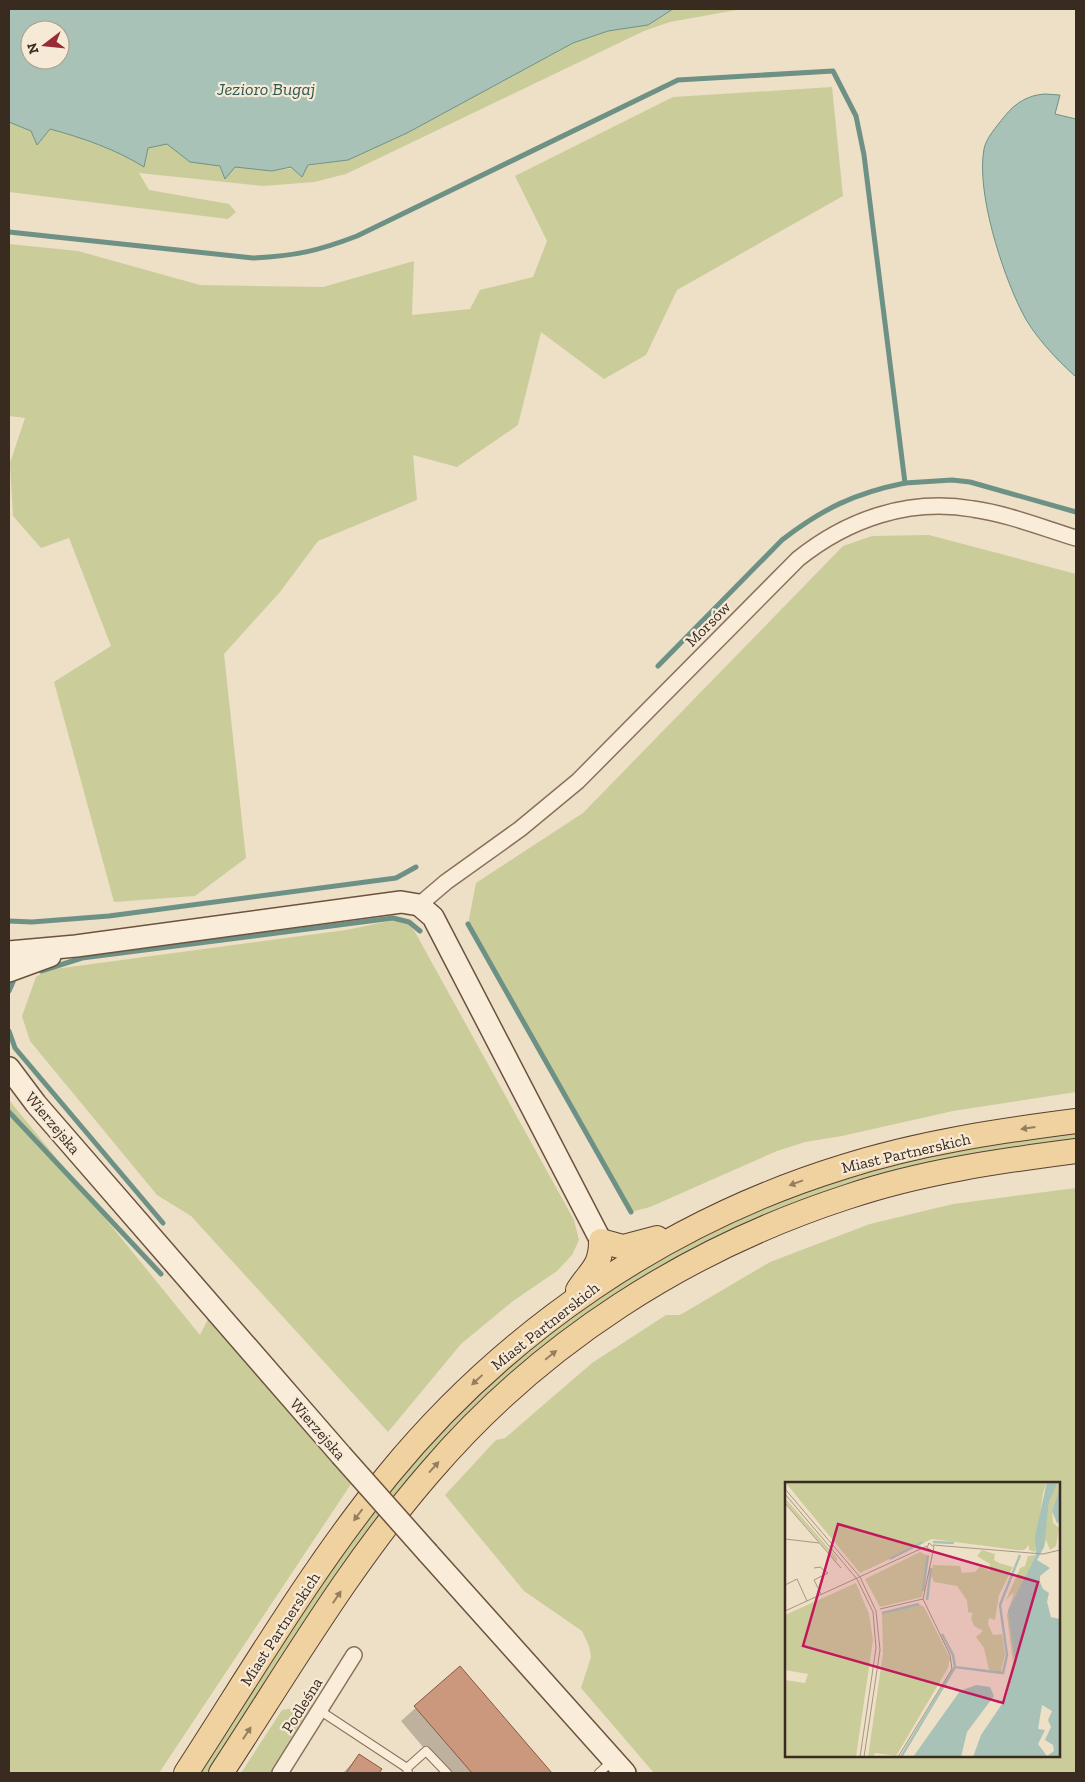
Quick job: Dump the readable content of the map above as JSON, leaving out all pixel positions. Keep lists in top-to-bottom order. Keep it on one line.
{"streets":{"main road":["Miast Partnerskich"],"street":["Morsów","Wierzejska","Podleśna"]},"water":["Jezioro Bugaj"],"north":"left"}
